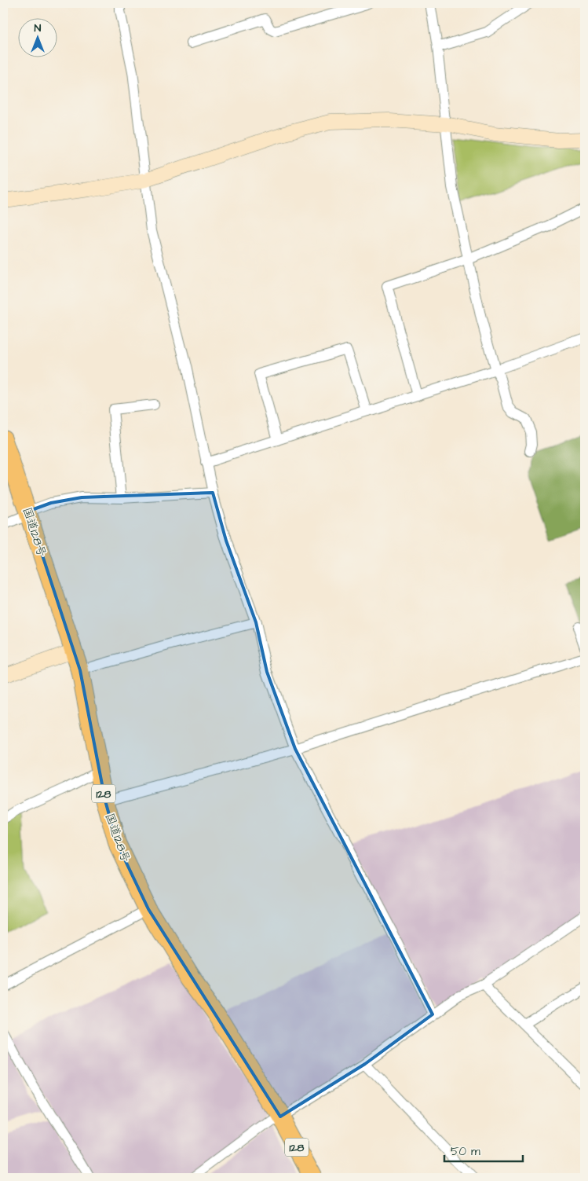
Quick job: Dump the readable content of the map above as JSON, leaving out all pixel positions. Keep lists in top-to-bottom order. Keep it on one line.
{"streets":{"highway":["国道128号","128"]},"scale_bar":"50 m","north":"top"}
